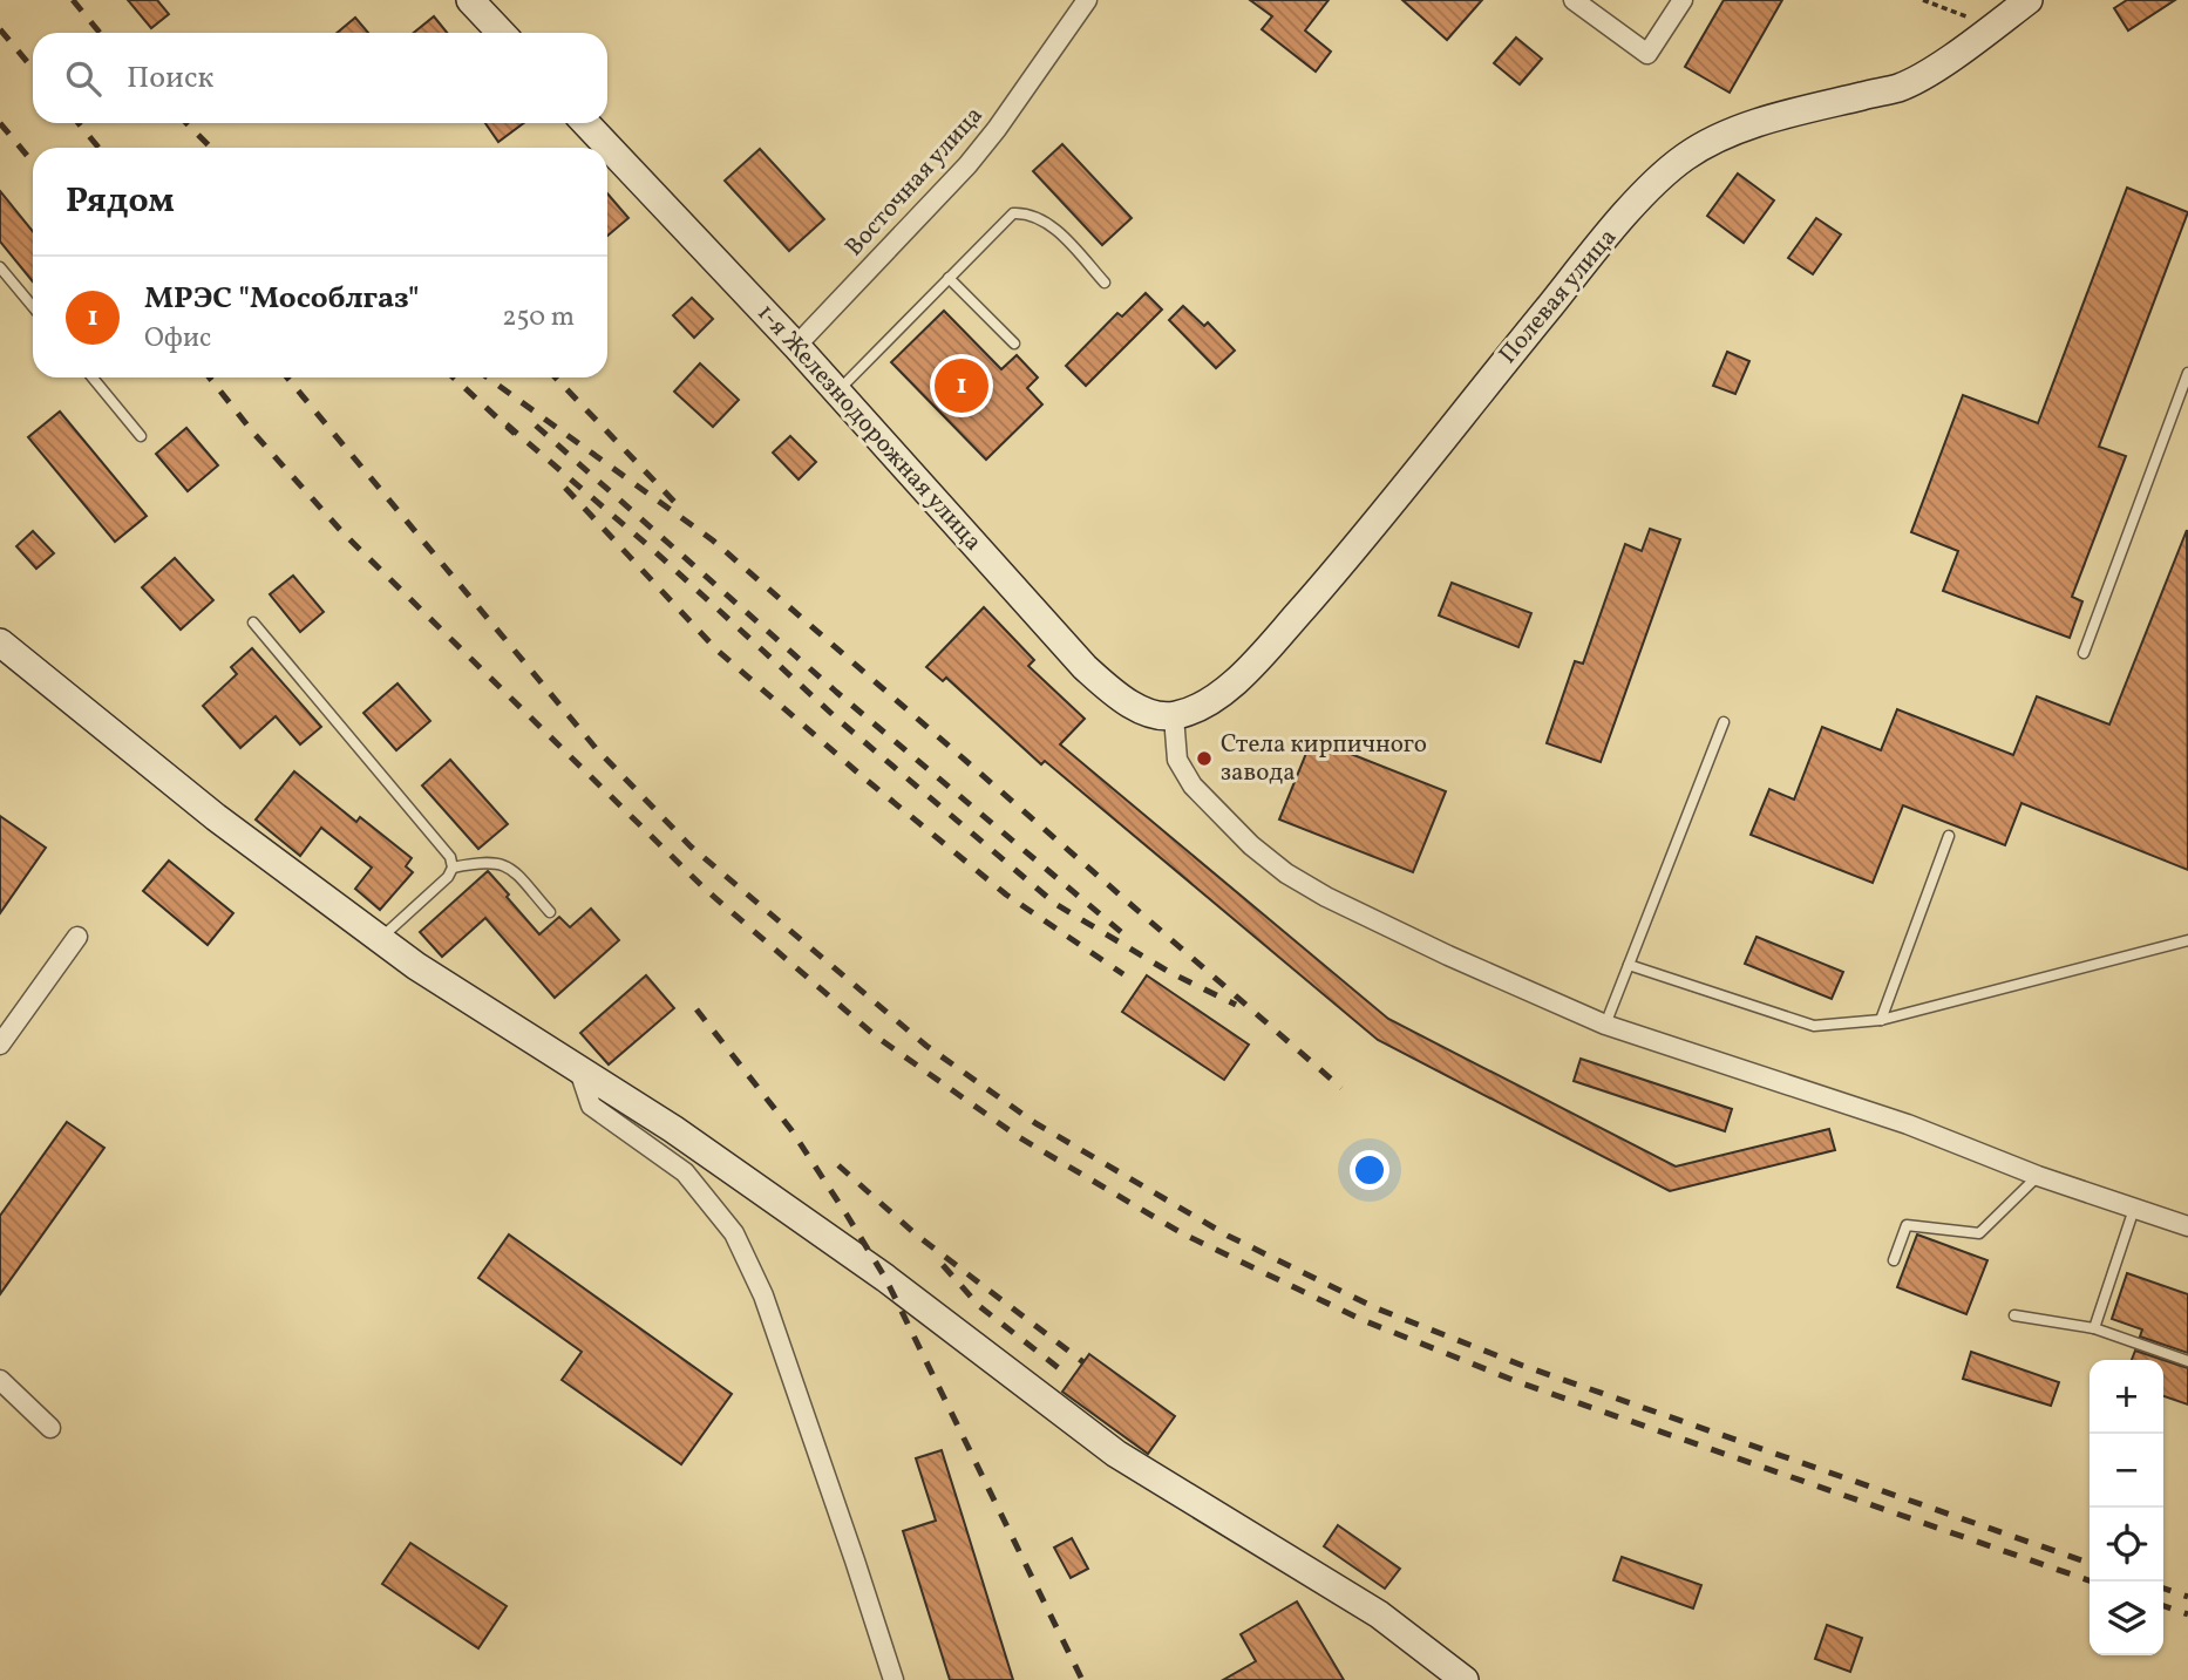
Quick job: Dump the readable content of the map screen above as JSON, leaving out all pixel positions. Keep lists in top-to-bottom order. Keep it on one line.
{"streets":{"main road":["Полевая улица","1-я Железнодорожная улица"],"street":["Восточная улица"]},"crossings":[["Восточная улица","1-я Железнодорожная улица"],["Полевая улица","1-я Железнодорожная улица"]],"places":["Стела кирпичного завода"],"page":{"search":"Поиск","heading":"Рядом","list":[{"mark":"1","name":"МРЭС \"Мособлгаз\"","note":"Офис","value":"250 m"}],"pins":"1","map_buttons":["+","−"]}}
